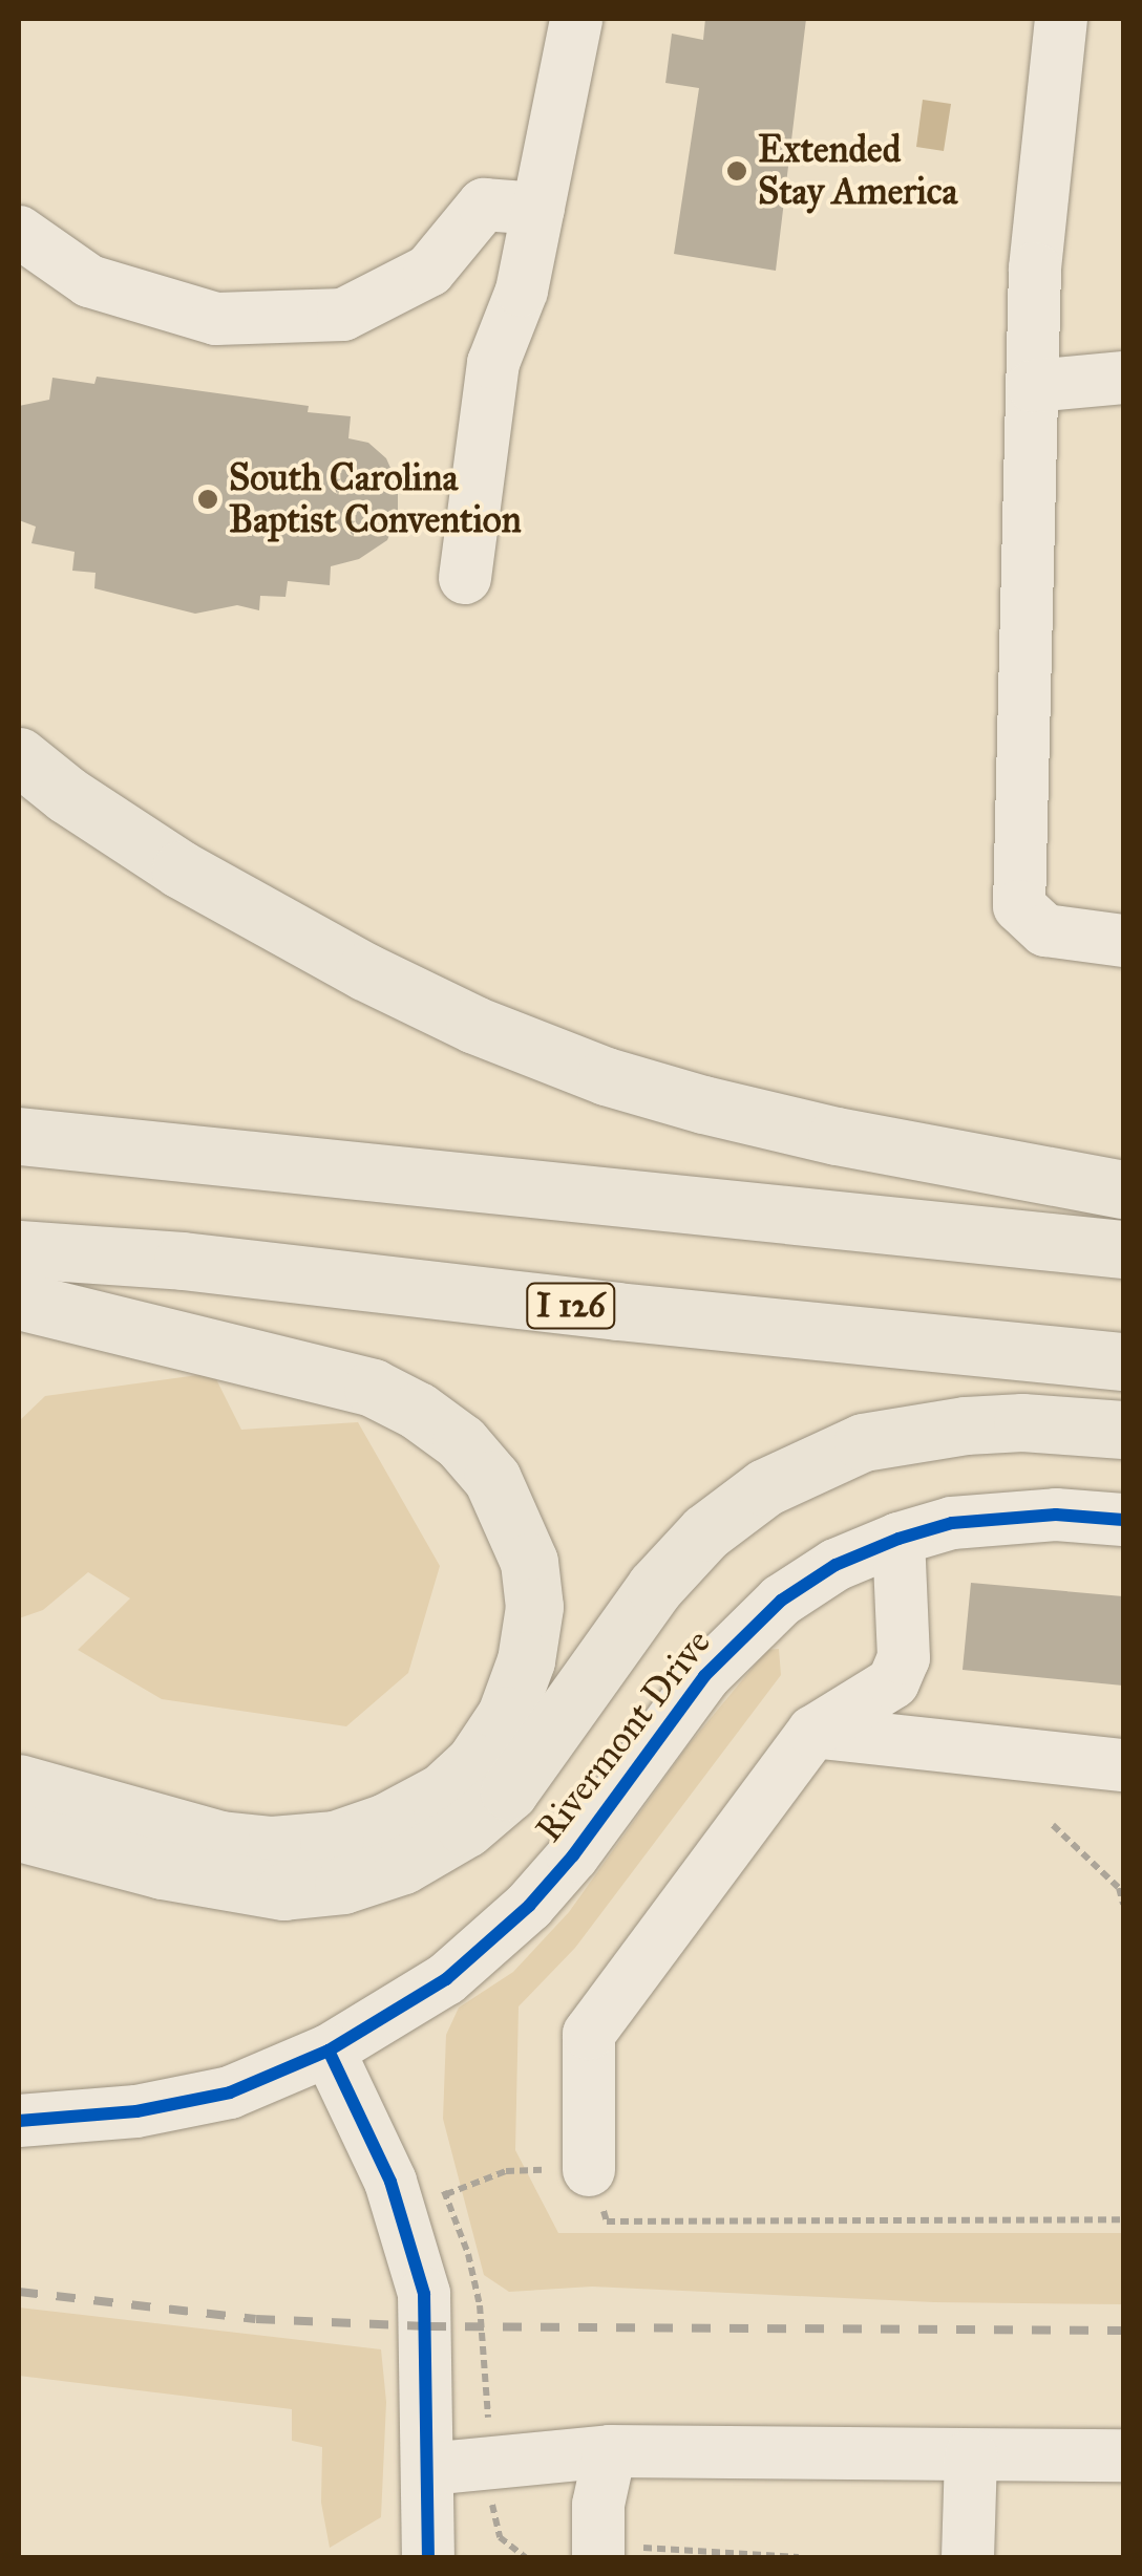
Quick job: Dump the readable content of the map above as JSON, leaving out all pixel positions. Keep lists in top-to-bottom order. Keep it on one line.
{"streets":{"highway":["I 126"],"street":["Rivermont Drive"]},"places":["Extended Stay America","South Carolina Baptist Convention"]}
